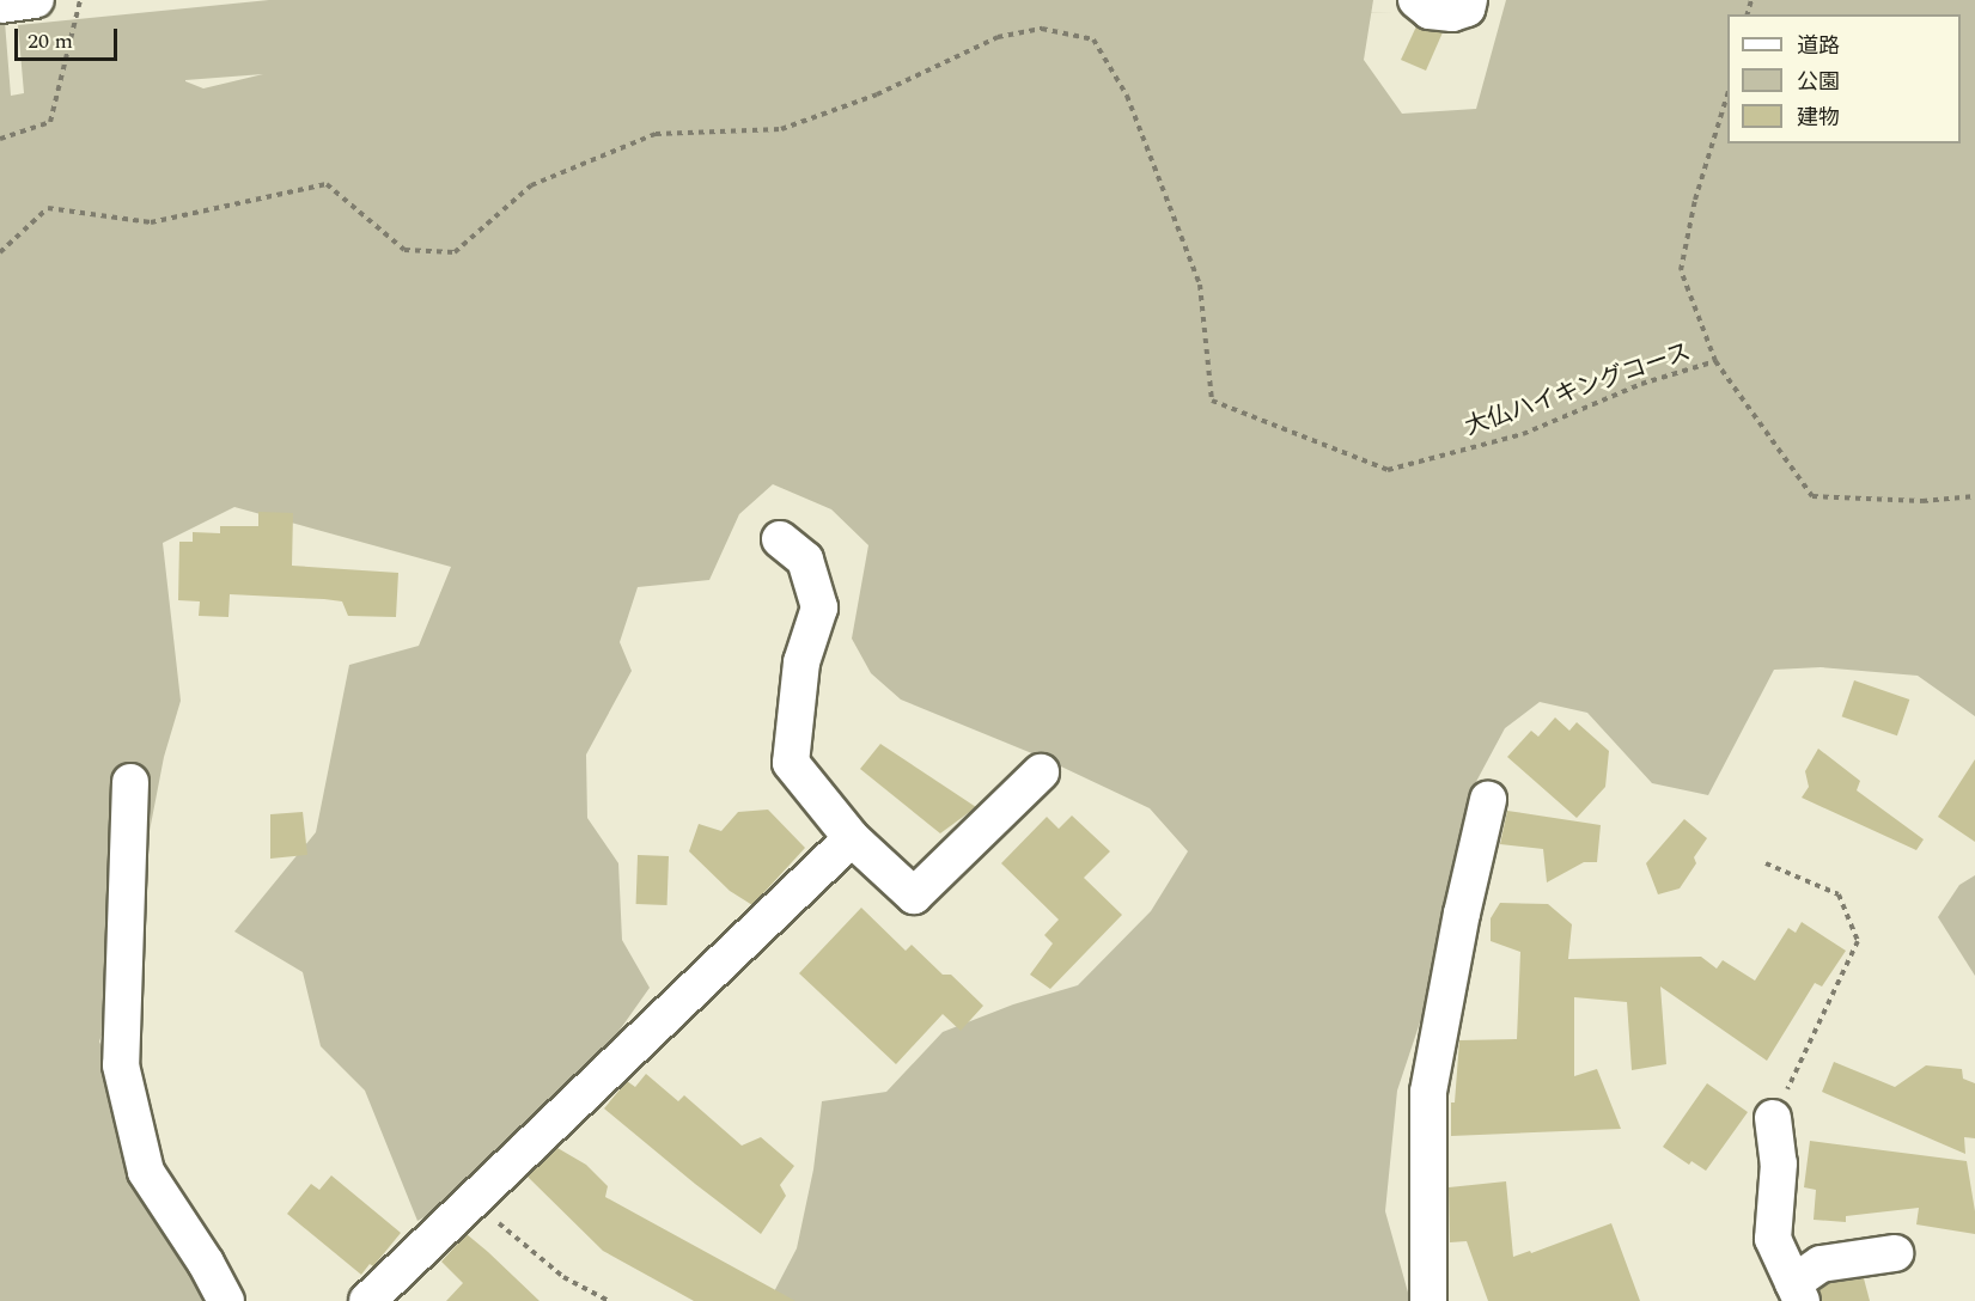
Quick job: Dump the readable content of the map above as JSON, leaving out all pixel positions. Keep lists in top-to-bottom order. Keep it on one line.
{"streets":{"path":["大仏ハイキングコース"]},"legend":["道路","公園","建物"],"scale_bar":"20 m"}
